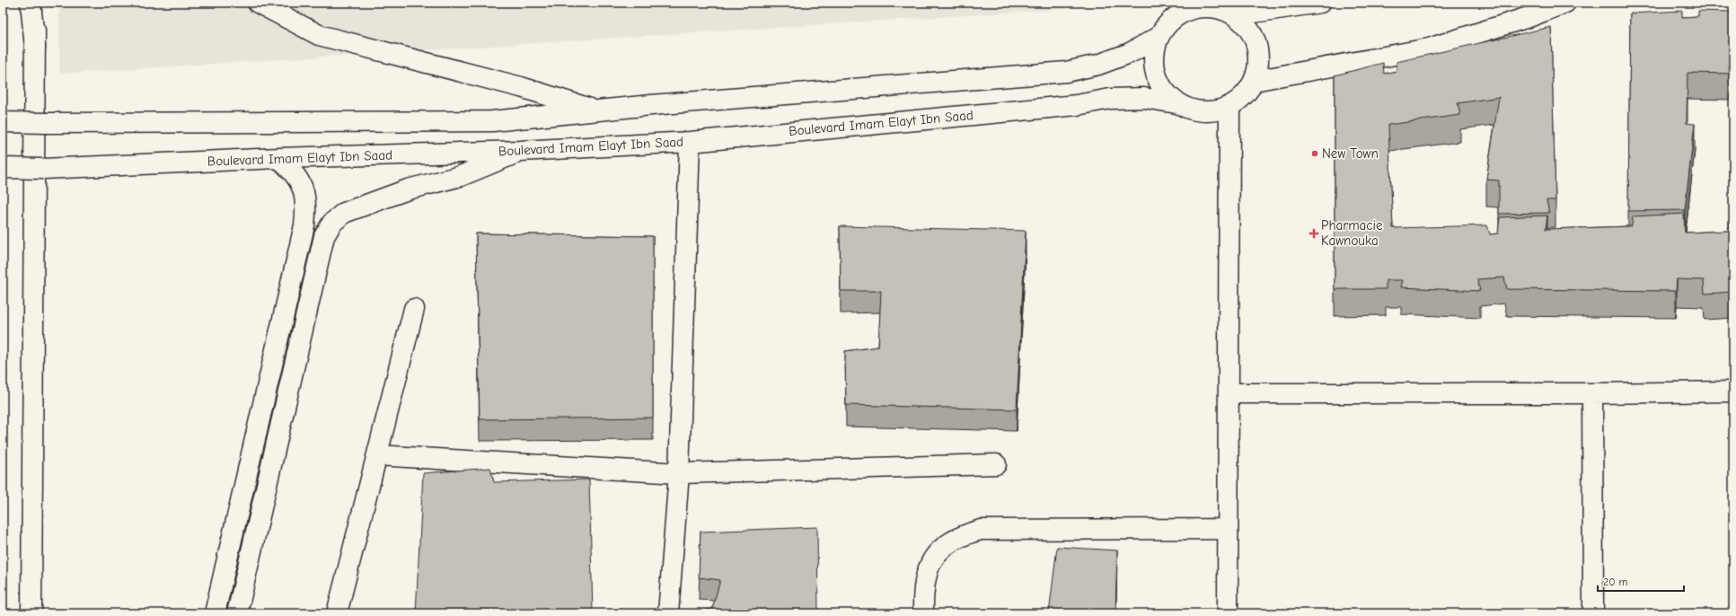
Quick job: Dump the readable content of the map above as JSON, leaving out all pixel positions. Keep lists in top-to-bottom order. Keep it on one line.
{"streets":{"main road":["Boulevard Imam Elayt Ibn Saad"]},"places":{"other":["New Town"],"health":["Pharmacie Kawnouka"]},"scale_bar":"20 m"}
